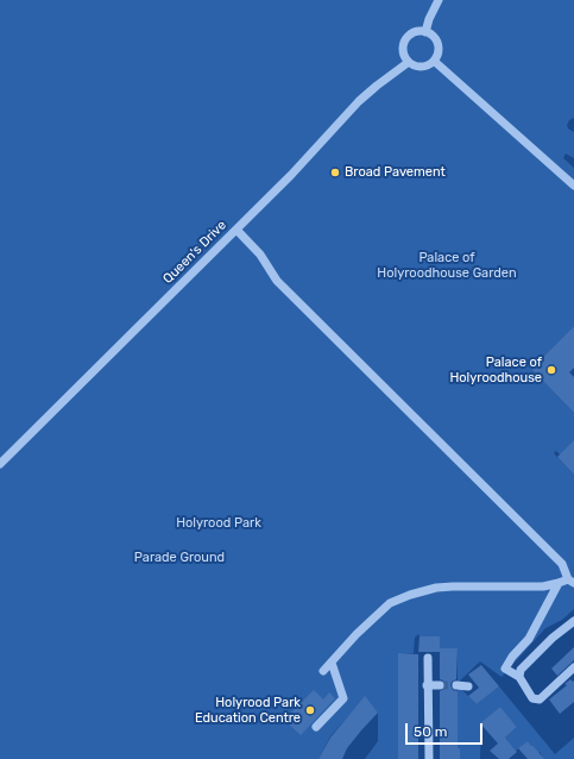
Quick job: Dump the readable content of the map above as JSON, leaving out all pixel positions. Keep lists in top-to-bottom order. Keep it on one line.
{"streets":{"street":["Queen's Drive"]},"parks":["Palace of Holyroodhouse Garden","Holyrood Park","Parade Ground"],"places":["Broad Pavement","Palace of Holyroodhouse","Holyrood Park Education Centre"],"scale_bar":"50 m"}
